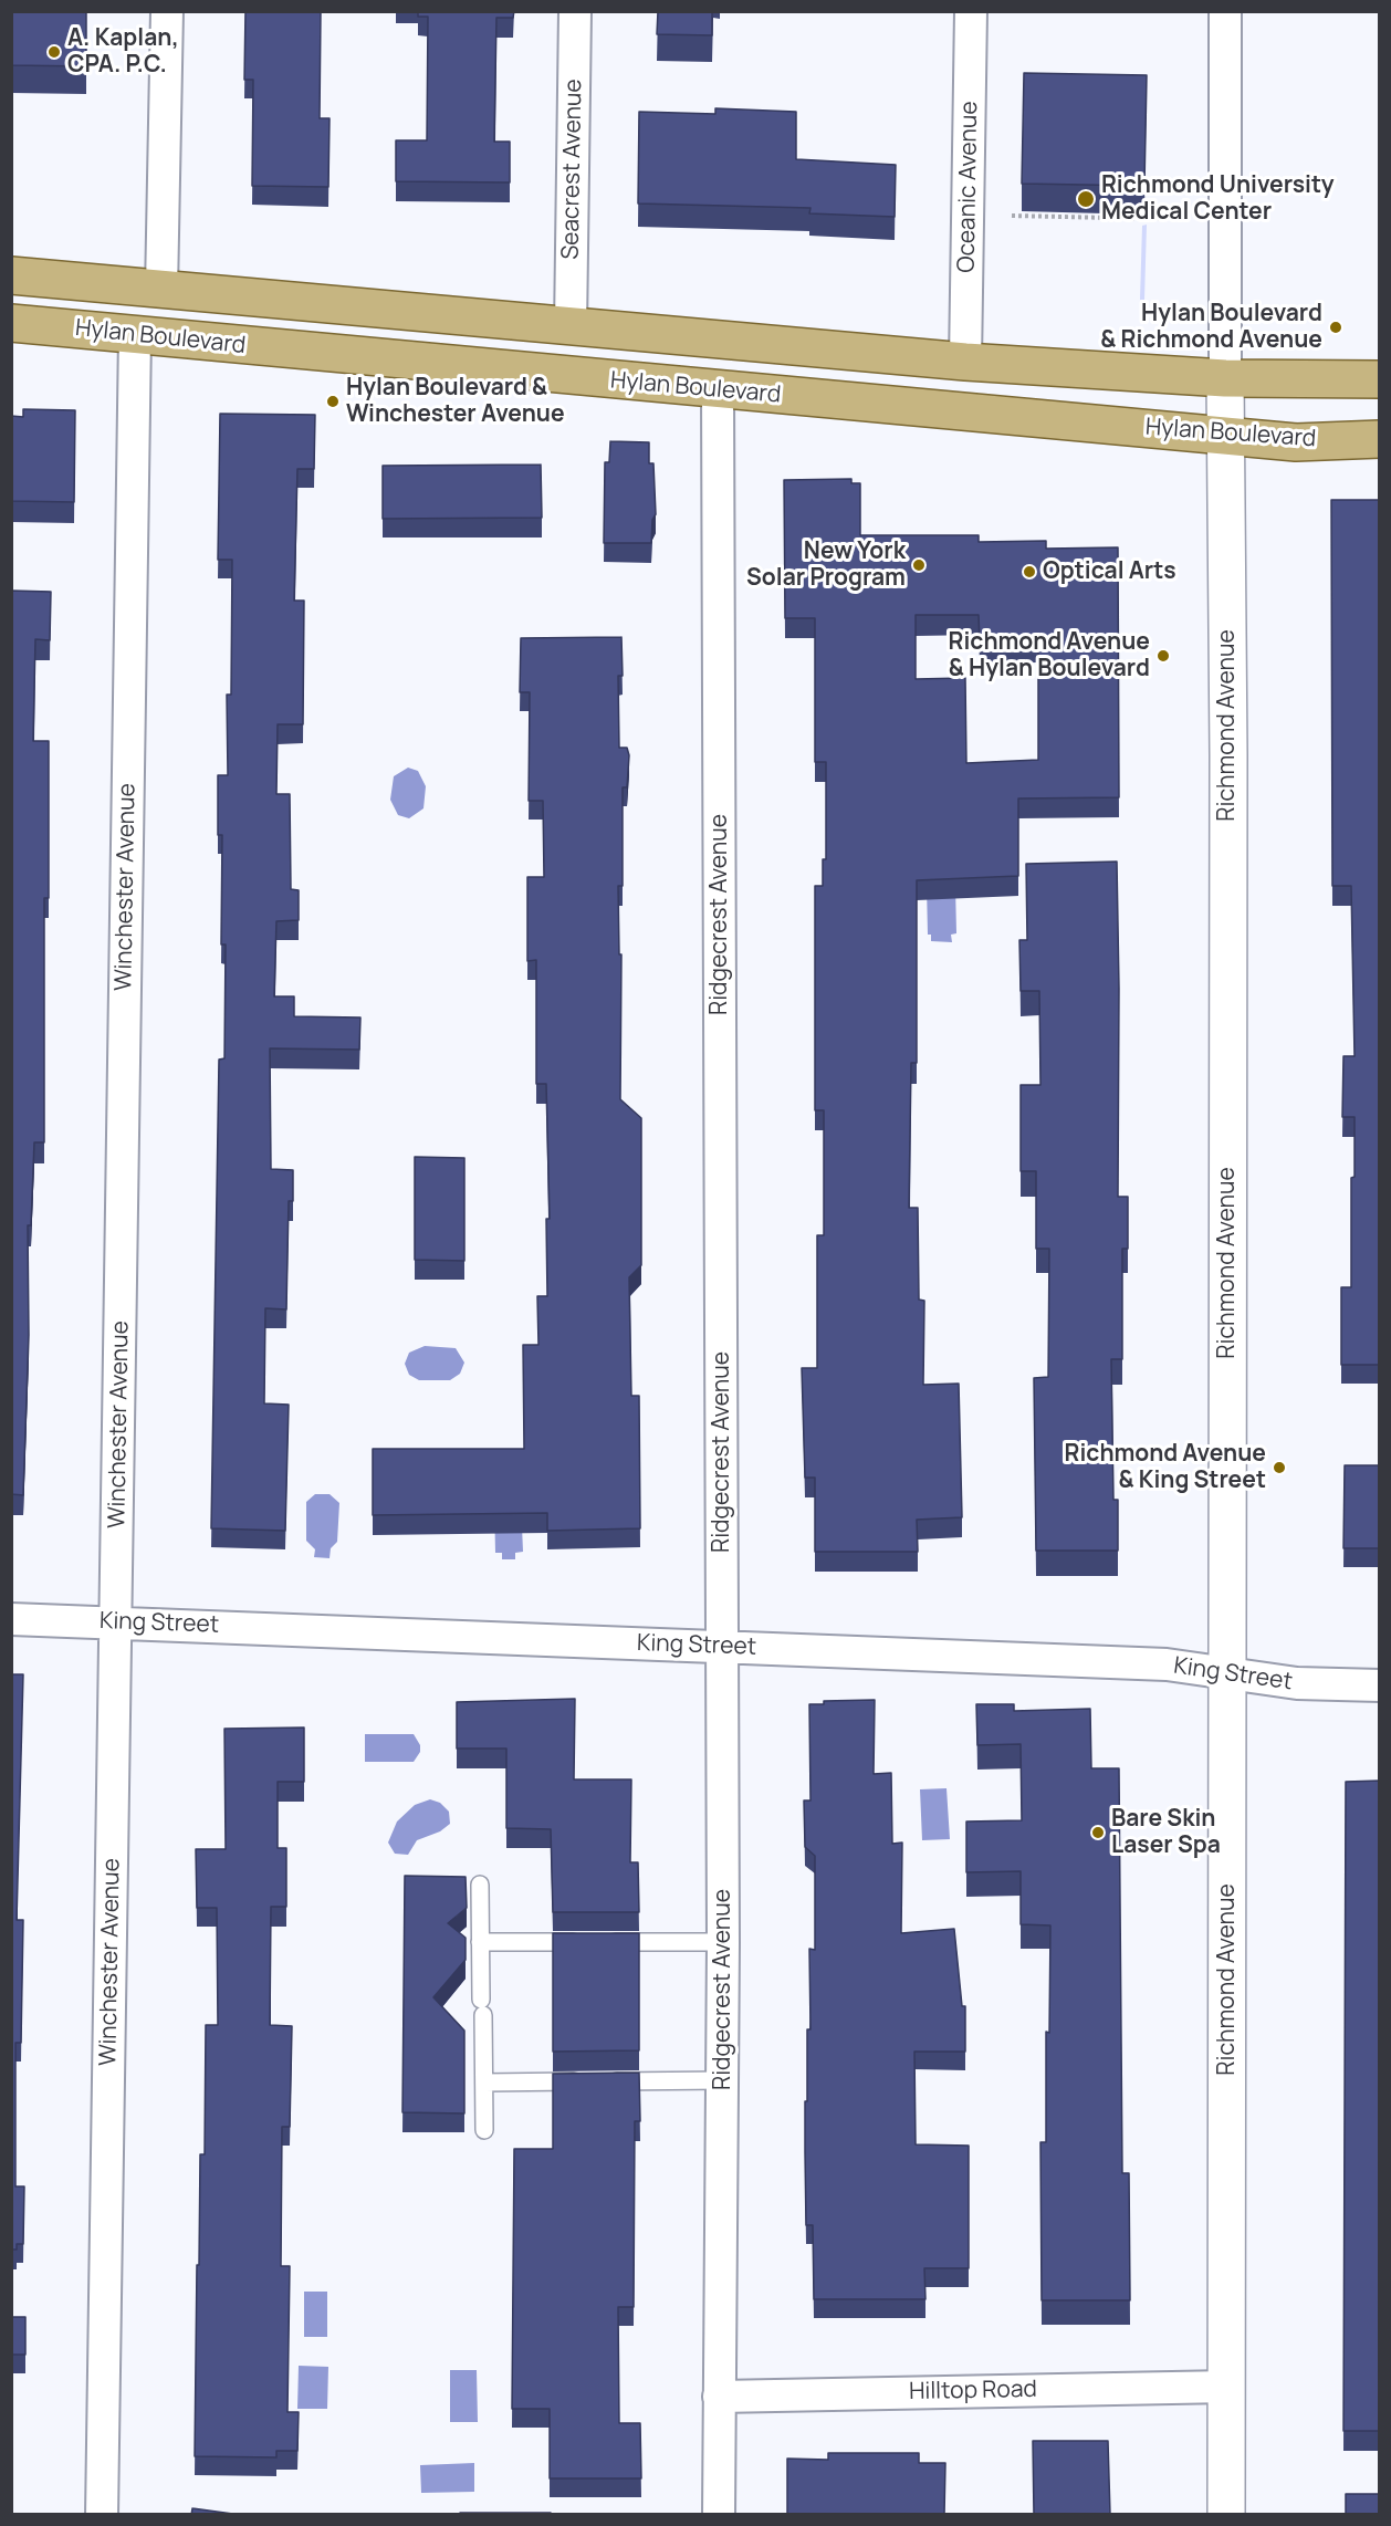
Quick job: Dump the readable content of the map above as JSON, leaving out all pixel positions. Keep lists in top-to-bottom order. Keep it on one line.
{"streets":{"main road":["Hylan Boulevard","Richmond Avenue"],"street":["Seacrest Avenue","Oceanic Avenue","Winchester Avenue","Ridgecrest Avenue","King Street","Hilltop Road"]},"crossings":[["Seacrest Avenue","Hylan Boulevard"],["Oceanic Avenue","Hylan Boulevard"],["Hylan Boulevard","Richmond Avenue"],["Hylan Boulevard","Winchester Avenue"],["Hylan Boulevard","Ridgecrest Avenue"],["Richmond Avenue","King Street"],["Richmond Avenue","Hilltop Road"],["Winchester Avenue","King Street"],["Ridgecrest Avenue","King Street"],["Ridgecrest Avenue","Hilltop Road"]],"places":["A. Kaplan, CPA. P.C.","Richmond University Medical Center","Hylan Boulevard & Richmond Avenue","Hylan Boulevard & Winchester Avenue","New York Solar Program","Optical Arts","Richmond Avenue & Hylan Boulevard","Richmond Avenue & King Street","Bare Skin Laser Spa"]}
